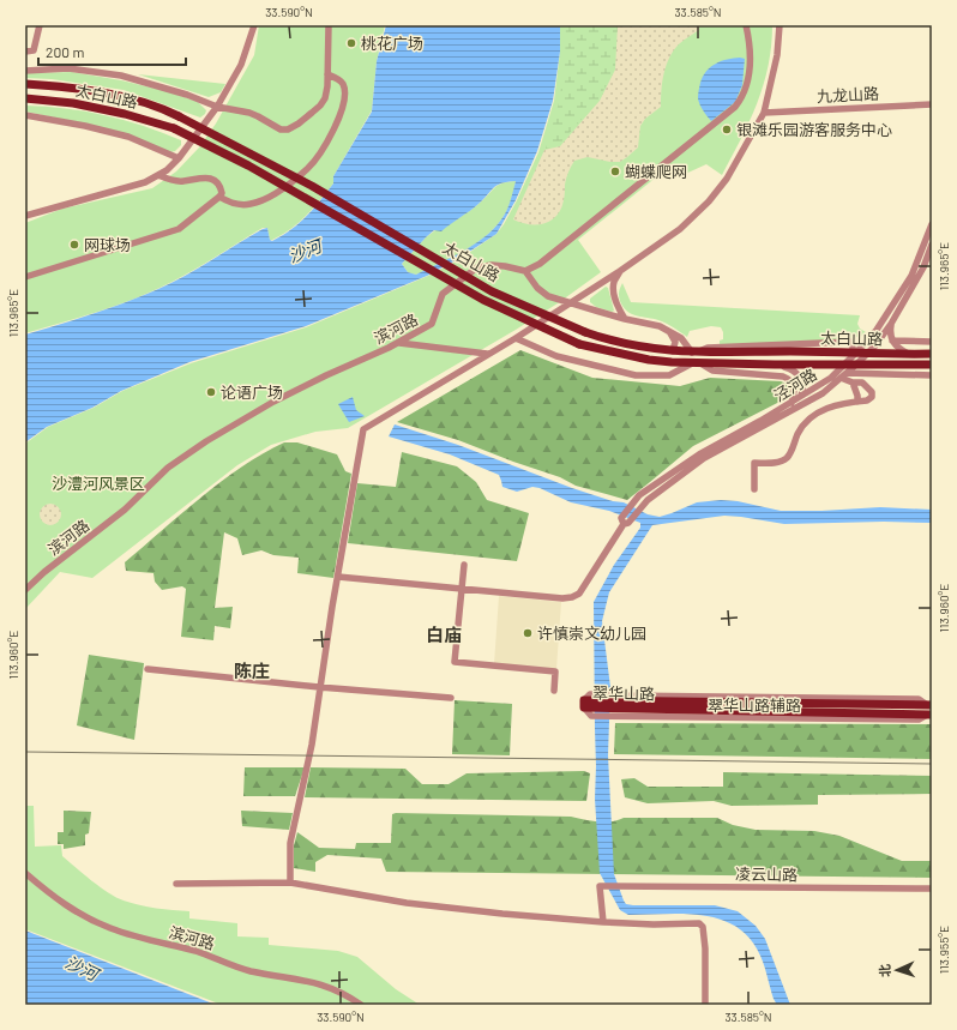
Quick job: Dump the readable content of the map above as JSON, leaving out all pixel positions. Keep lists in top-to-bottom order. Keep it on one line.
{"streets":{"main road":["太白山路","翠华山路"],"street":["九龙山路","滨河路","泾河路","翠华山路辅路","凌云山路"]},"crossings":[["太白山路","泾河路"],["翠华山路","翠华山路辅路"]],"districts":["白庙","陈庄"],"water":["沙河"],"parks":["沙澧河风景区"],"places":["桃花广场","银滩乐园游客服务中心","蝴蝶爬网","网球场","论语广场","许慎崇文幼儿园"],"scale_bar":"200 m","north":"left","coordinates":["33.590°N","33.585°N","113.965°E","113.960°E","113.955°E"]}
